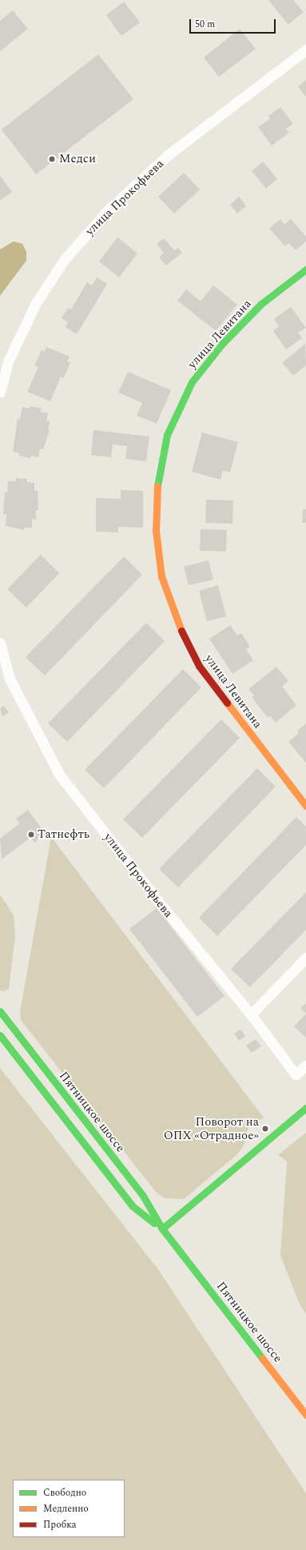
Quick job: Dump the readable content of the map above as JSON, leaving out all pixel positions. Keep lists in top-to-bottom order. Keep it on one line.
{"streets":{"street":["улица Прокофьева","улица Левитана","Пятницкое шоссе"]},"places":["Медси","Татнефть","Поворот на ОПХ «Отрадное»"],"legend":["Свободно","Медленно","Пробка"],"scale_bar":"50 m"}
